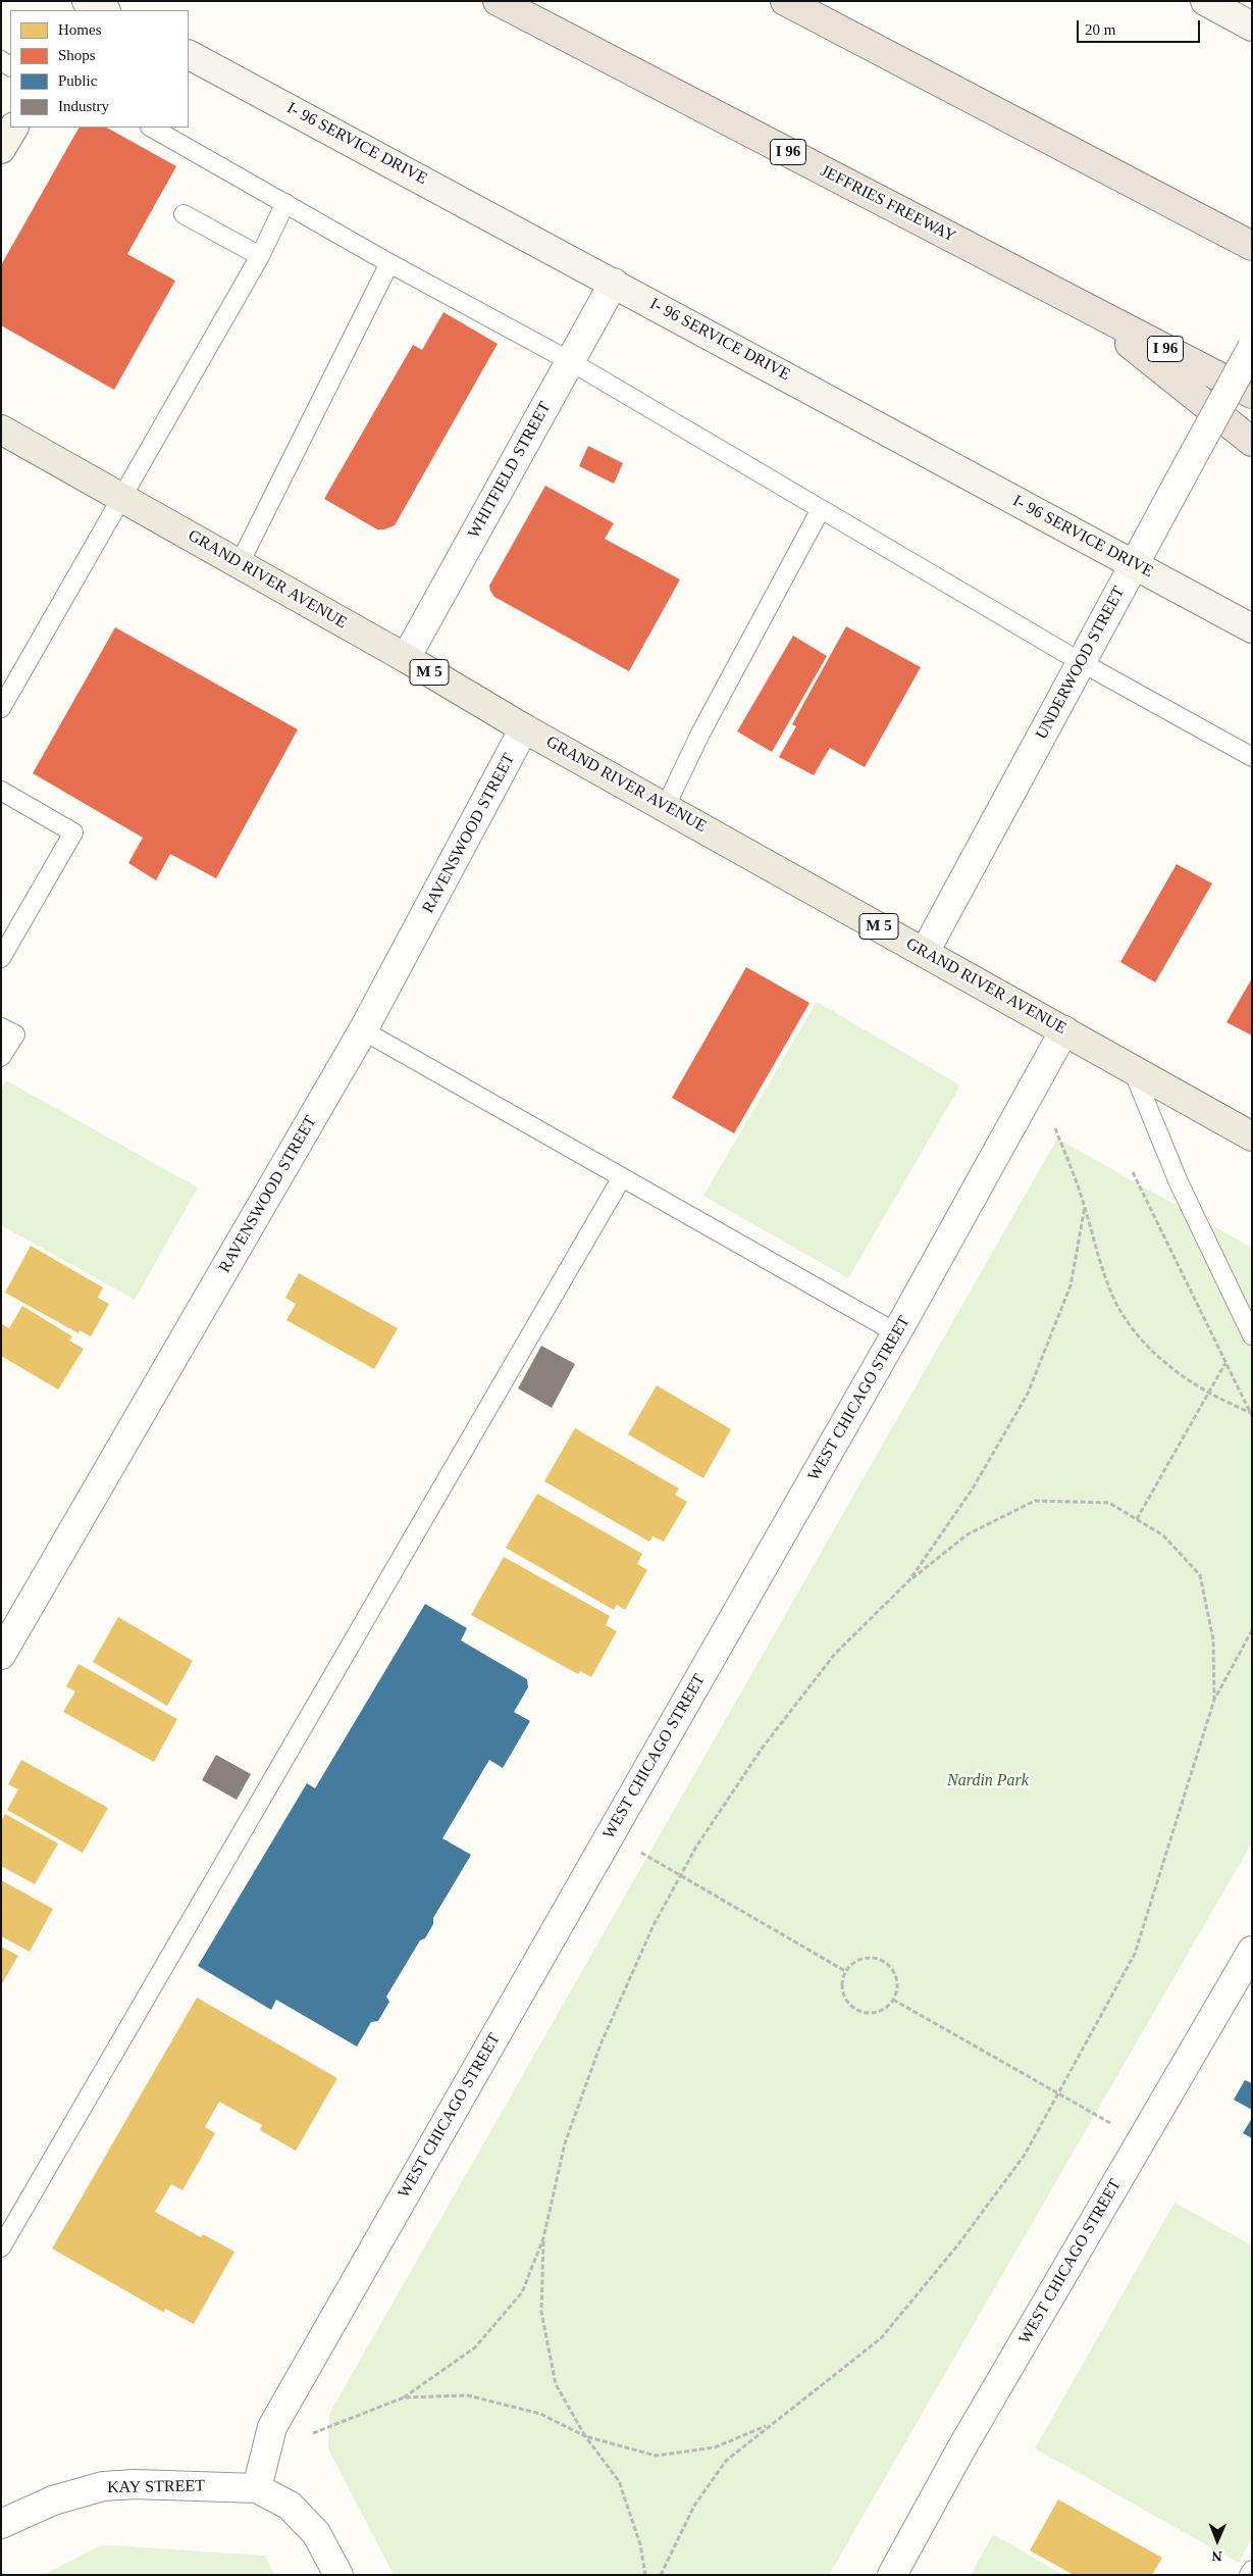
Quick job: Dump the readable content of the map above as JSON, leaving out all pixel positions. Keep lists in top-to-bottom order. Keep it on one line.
{"streets":{"highway":["I 96","JEFFRIES FREEWAY"],"main road":["GRAND RIVER AVENUE","M 5"],"street":["I- 96 SERVICE DRIVE","WHITFIELD STREET","UNDERWOOD STREET","RAVENSWOOD STREET","WEST CHICAGO STREET","KAY STREET"]},"crossings":[["I- 96 SERVICE DRIVE","WHITFIELD STREET"],["I- 96 SERVICE DRIVE","UNDERWOOD STREET"],["WHITFIELD STREET","GRAND RIVER AVENUE"],["GRAND RIVER AVENUE","UNDERWOOD STREET"],["GRAND RIVER AVENUE","RAVENSWOOD STREET"],["GRAND RIVER AVENUE","WEST CHICAGO STREET"],["WEST CHICAGO STREET","KAY STREET"]],"parks":["Nardin Park"],"legend":["Homes","Shops","Public","Industry"],"scale_bar":"20 m","north":"bottom"}
